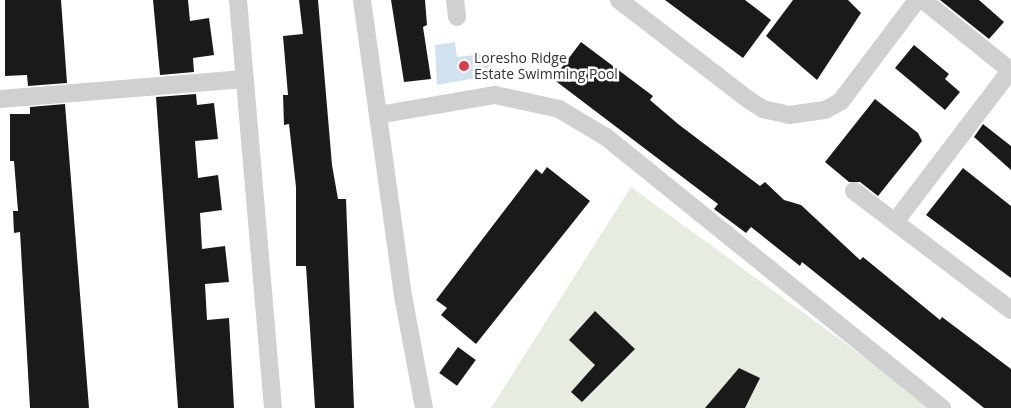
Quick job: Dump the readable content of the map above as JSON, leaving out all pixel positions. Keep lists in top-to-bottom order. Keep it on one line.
{"places":["Loresho Ridge Estate Swimming Pool"]}
